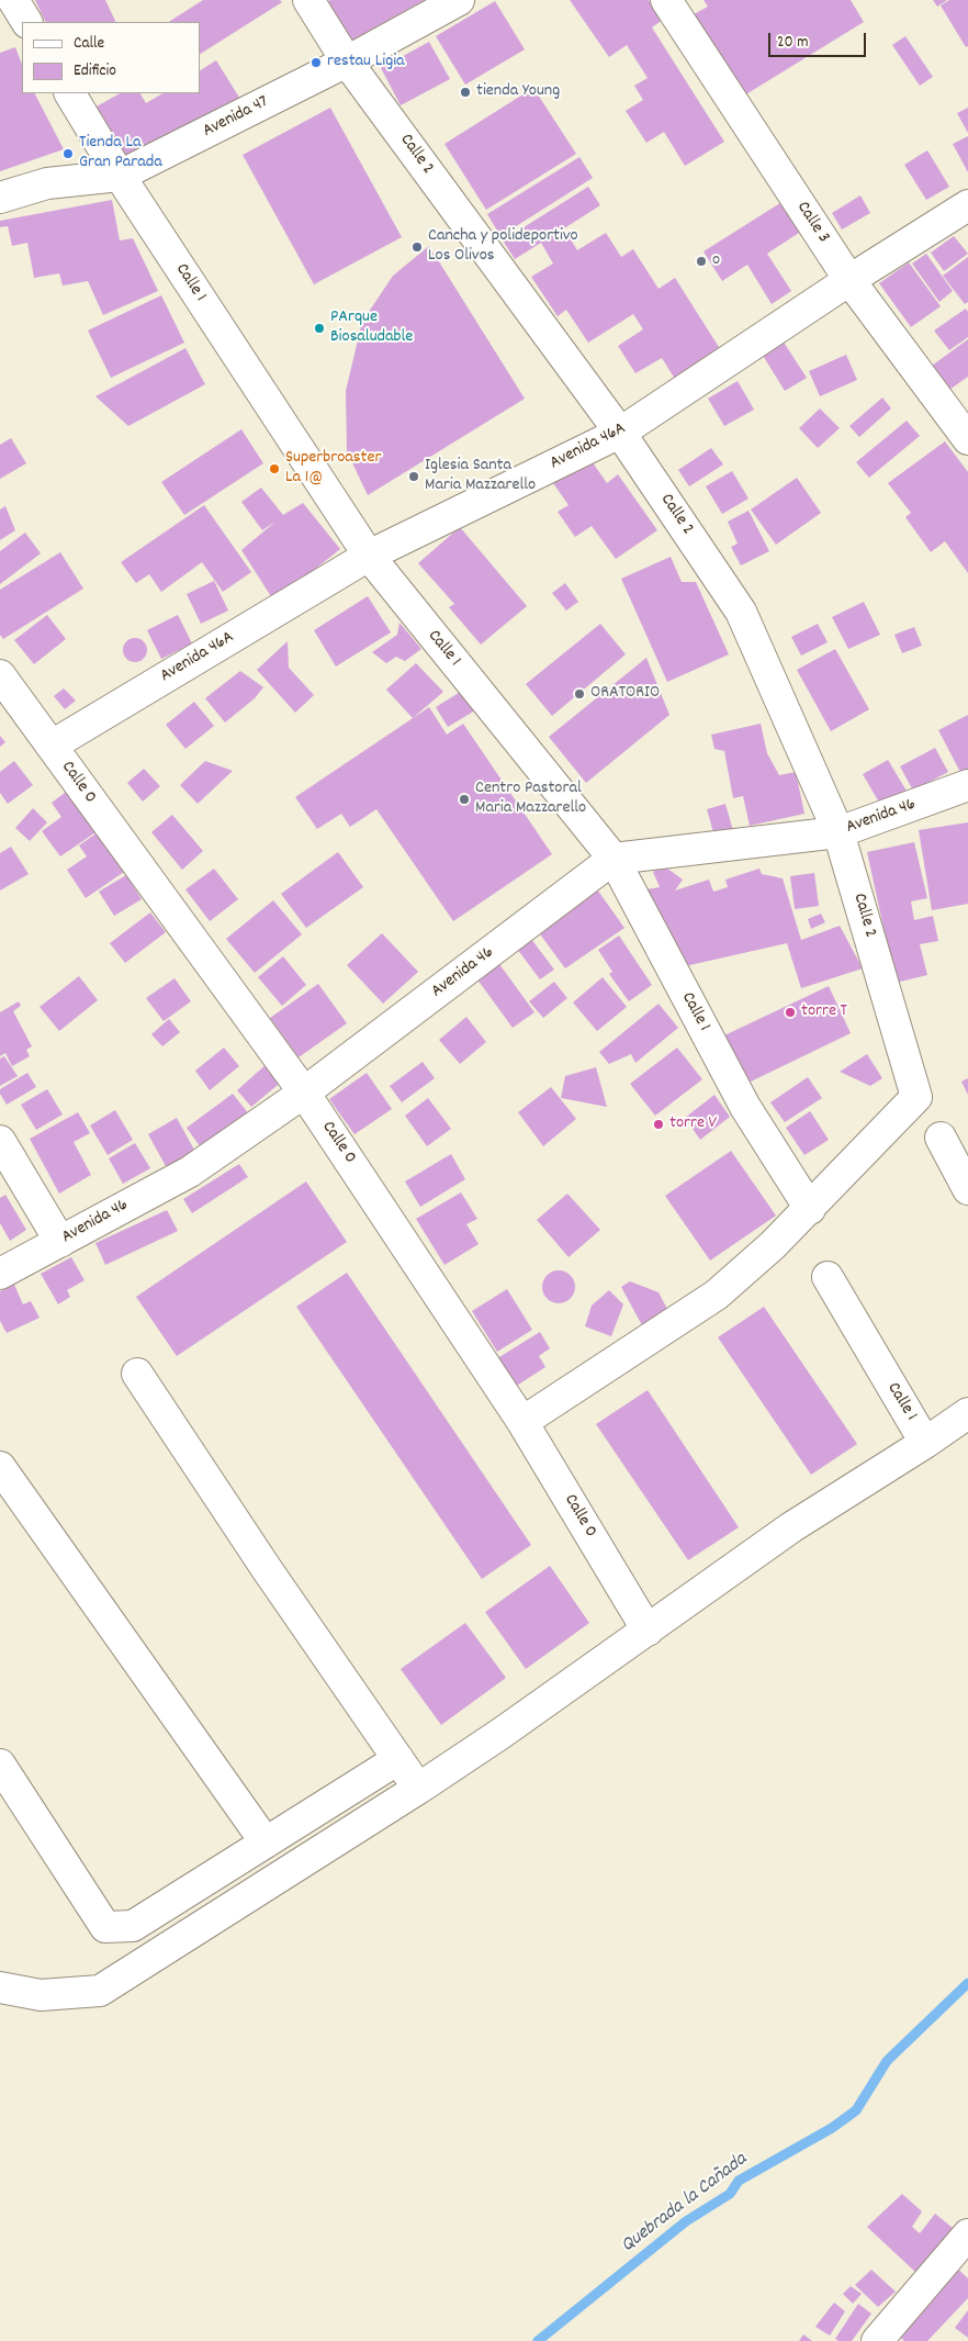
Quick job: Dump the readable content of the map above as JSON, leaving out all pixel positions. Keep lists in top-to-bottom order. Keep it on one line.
{"streets":{"street":["Avenida 47","Calle 2","Calle 3","Calle 1","Avenida 46A","Calle 0","Avenida 46"]},"crossings":[["Avenida 47","Calle 2"],["Avenida 47","Calle 1"],["Calle 2","Calle 1"],["Calle 2","Avenida 46A"],["Calle 2","Avenida 46"],["Calle 3","Avenida 46A"],["Calle 1","Avenida 46A"],["Calle 1","Avenida 46"],["Avenida 46A","Calle 0"],["Calle 0","Avenida 46"]],"water":["Quebrada la Cañada"],"places":["restau Ligia","tienda Young","Tienda La Gran Parada","Cancha y polideportivo Los Olivos","o","PArque Biosaludable","Superbroaster La 1@","Iglesia Santa Maria Mazzarello","ORATORIO","Centro Pastoral Maria Mazzarello","torre T","torre V"],"legend":["Calle","Edificio"],"scale_bar":"20 m"}
